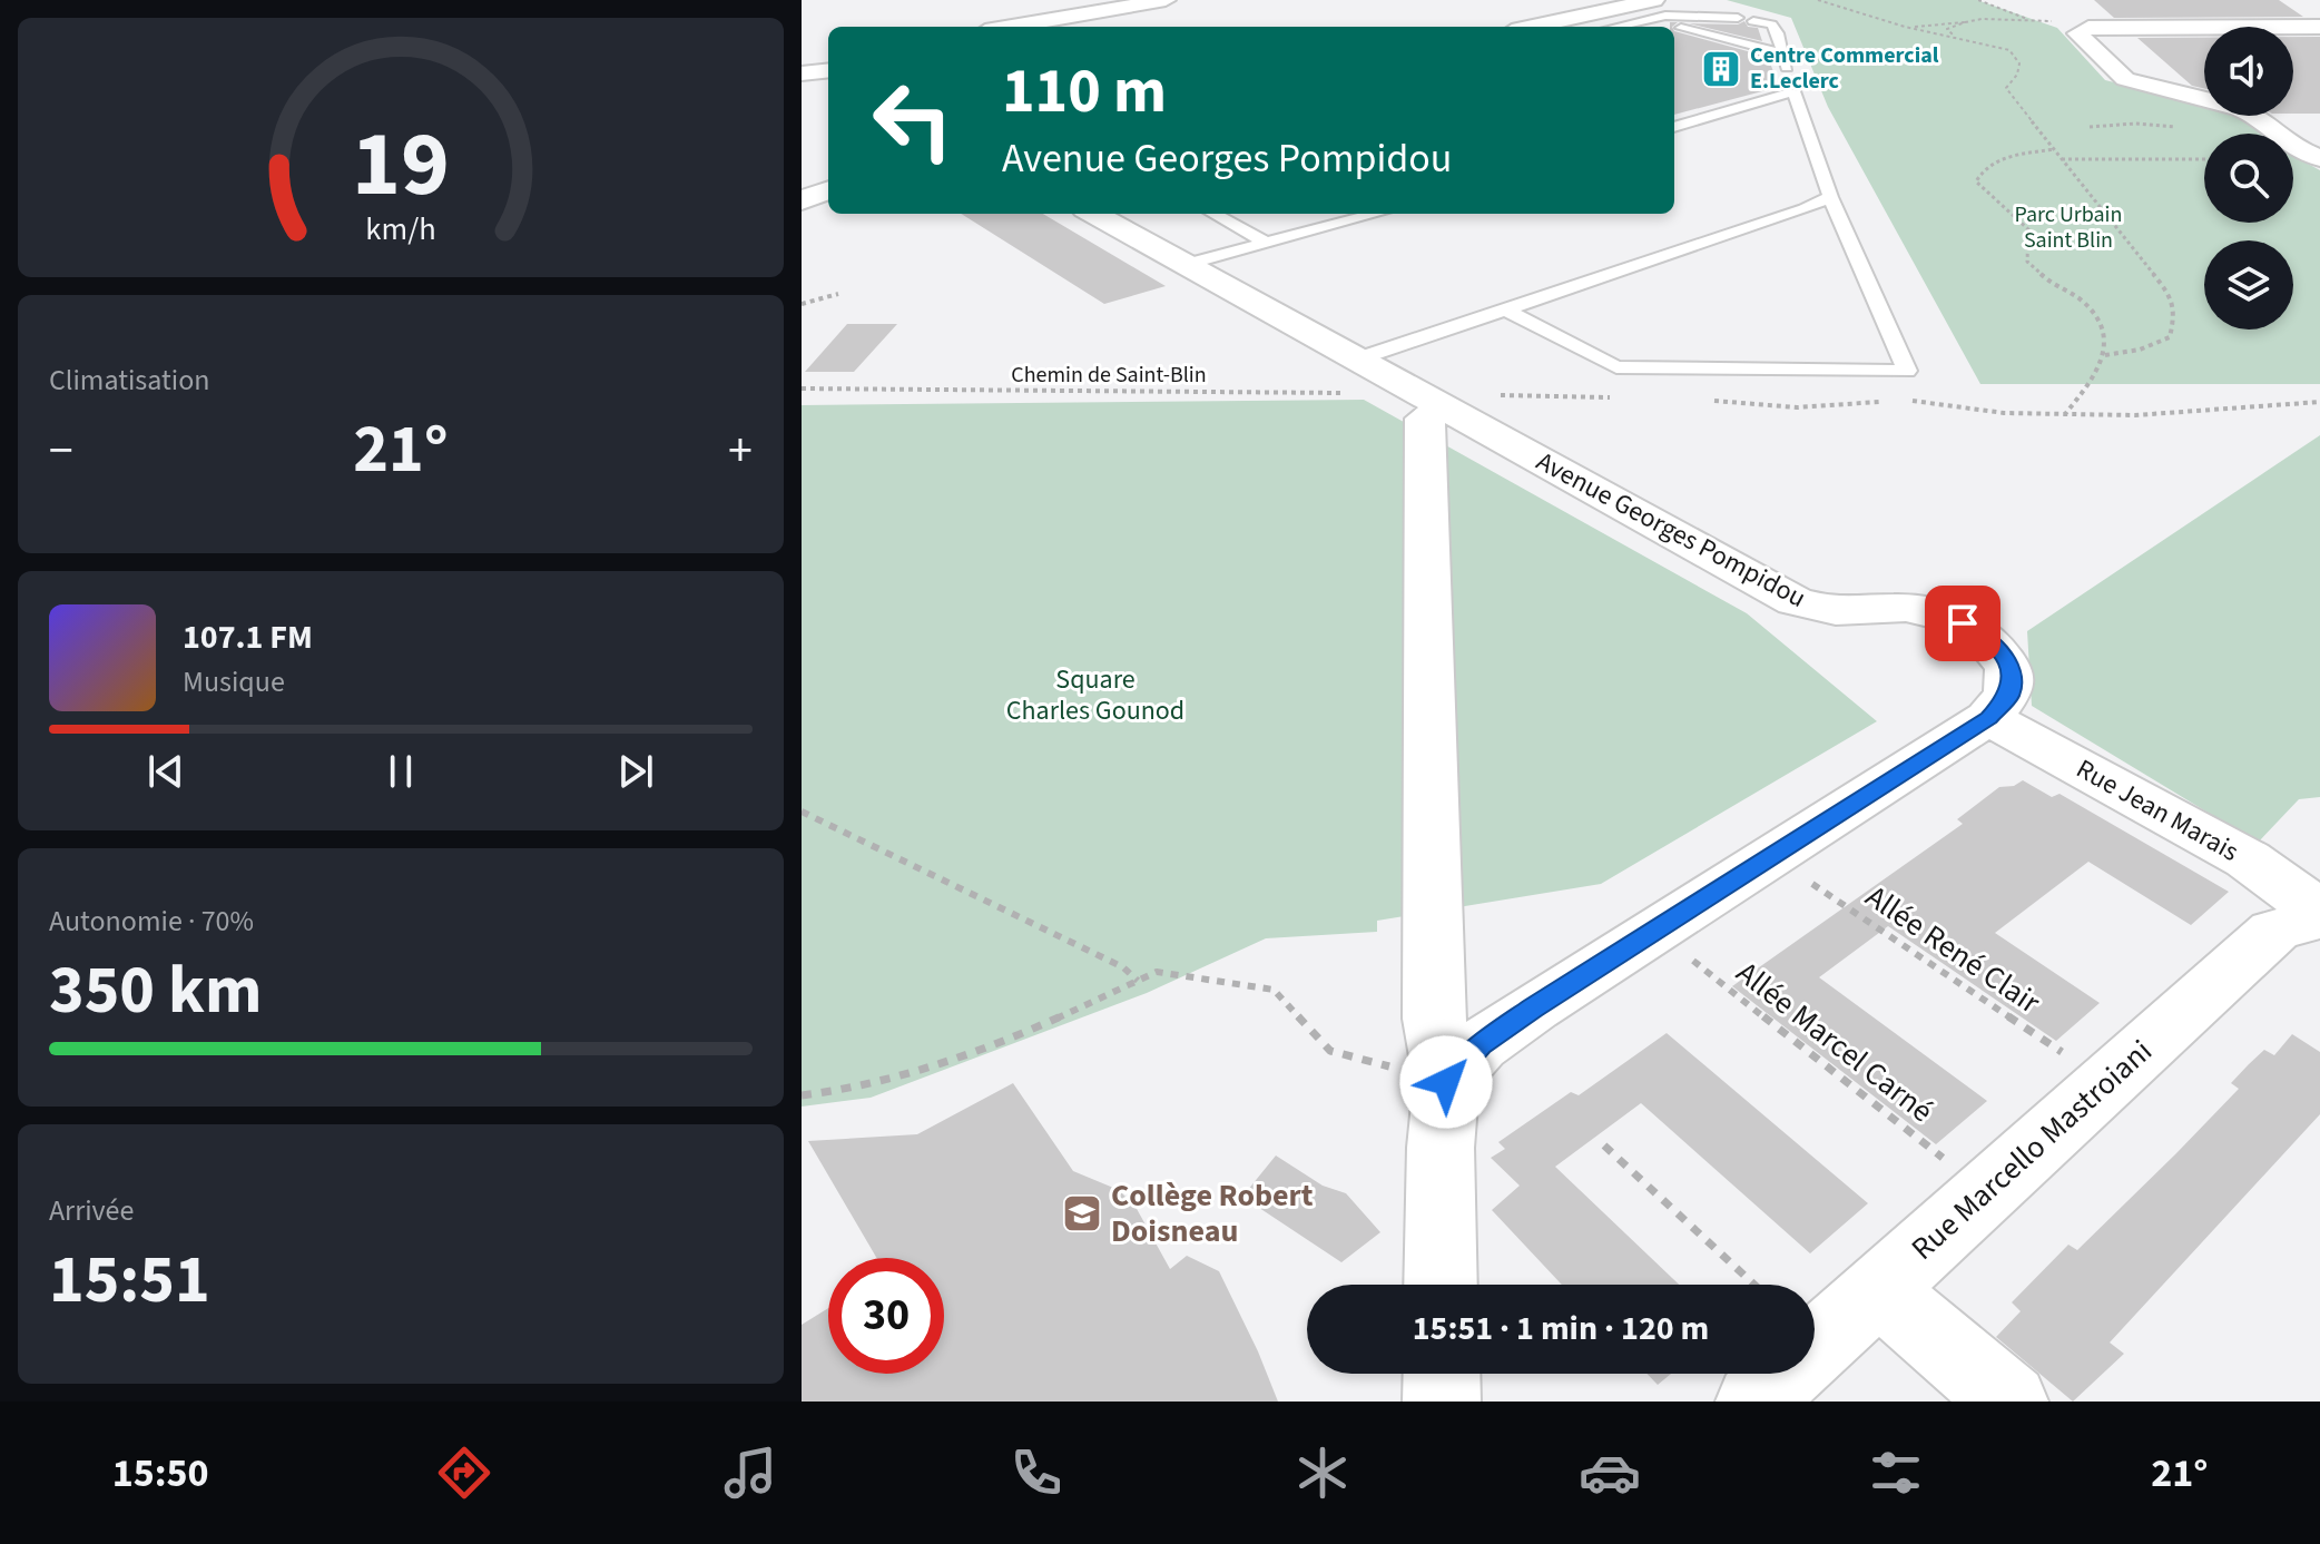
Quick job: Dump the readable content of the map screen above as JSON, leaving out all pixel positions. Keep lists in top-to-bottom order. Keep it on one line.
{"streets":{"street":["Avenue Georges Pompidou","Rue Jean Marais","Rue Marcello Mastroiani"],"path":["Chemin de Saint-Blin","Allée René Clair","Allée Marcel Carné"]},"crossings":[["Chemin de Saint-Blin","Avenue Georges Pompidou"],["Avenue Georges Pompidou","Rue Jean Marais"],["Avenue Georges Pompidou","Allée René Clair"],["Avenue Georges Pompidou","Allée Marcel Carné"],["Rue Jean Marais","Rue Marcello Mastroiani"],["Allée René Clair","Rue Marcello Mastroiani"],["Allée Marcel Carné","Rue Marcello Mastroiani"]],"parks":["Parc Urbain Saint Blin","Square Charles Gounod"],"places":{"building":["Centre Commercial E.Leclerc"],"school or university":["Collège Robert Doisneau"]},"page":{"turn":["110 m","Avenue Georges Pompidou"],"tile":["Climatisation",["Autonomie · 70%","350 km"],["Arrivée","15:51"]],"heat":["−","21°","+"],"song":["107.1 FM","Musique"],"limit":"30","trip":"15:51 · 1 min · 120 m","tabs":["15:50","21°"],"gauge":["19","km/h"]}}
